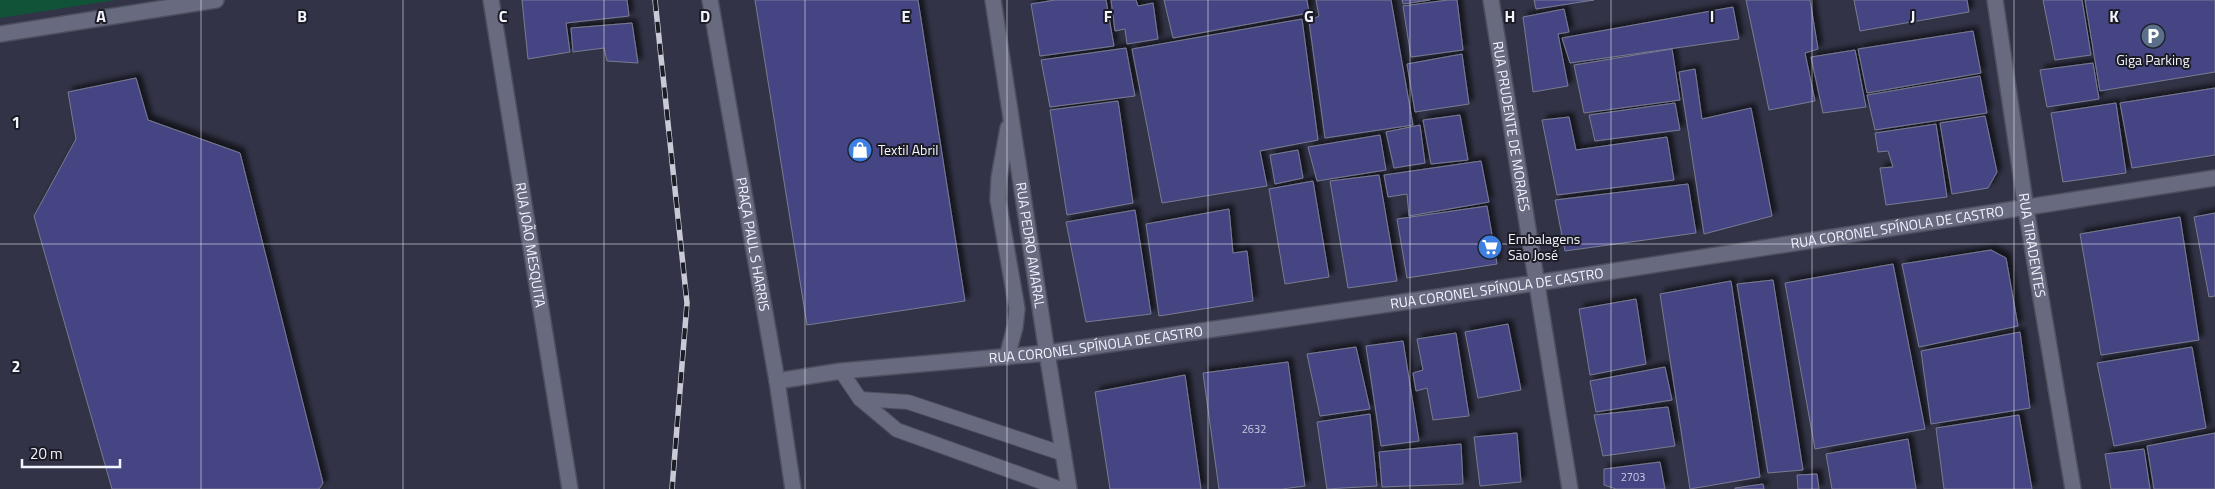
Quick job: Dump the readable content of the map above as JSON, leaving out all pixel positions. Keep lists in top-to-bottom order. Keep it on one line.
{"streets":{"street":["RUA PRUDENTE DE MORAES","RUA CORONEL SPÍNOLA DE CASTRO","RUA JOÃO MESQUITA","PRAÇA PAUL S HARRIS","RUA PEDRO AMARAL","RUA TIRADENTES"]},"crossings":[["RUA PRUDENTE DE MORAES","RUA CORONEL SPÍNOLA DE CASTRO"],["RUA CORONEL SPÍNOLA DE CASTRO","PRAÇA PAUL S HARRIS"],["RUA CORONEL SPÍNOLA DE CASTRO","RUA PEDRO AMARAL"],["RUA CORONEL SPÍNOLA DE CASTRO","RUA TIRADENTES"]],"places":{"parking":["Giga Parking"],"shop":["Textil Abril"],"supermarket":["Embalagens São José"]},"house_numbers":["2632","2703"],"scale_bar":"20 m","grid":{"columns":["A","B","C","D","E","F","G","H","I","J","K"],"rows":["1","2"]}}
